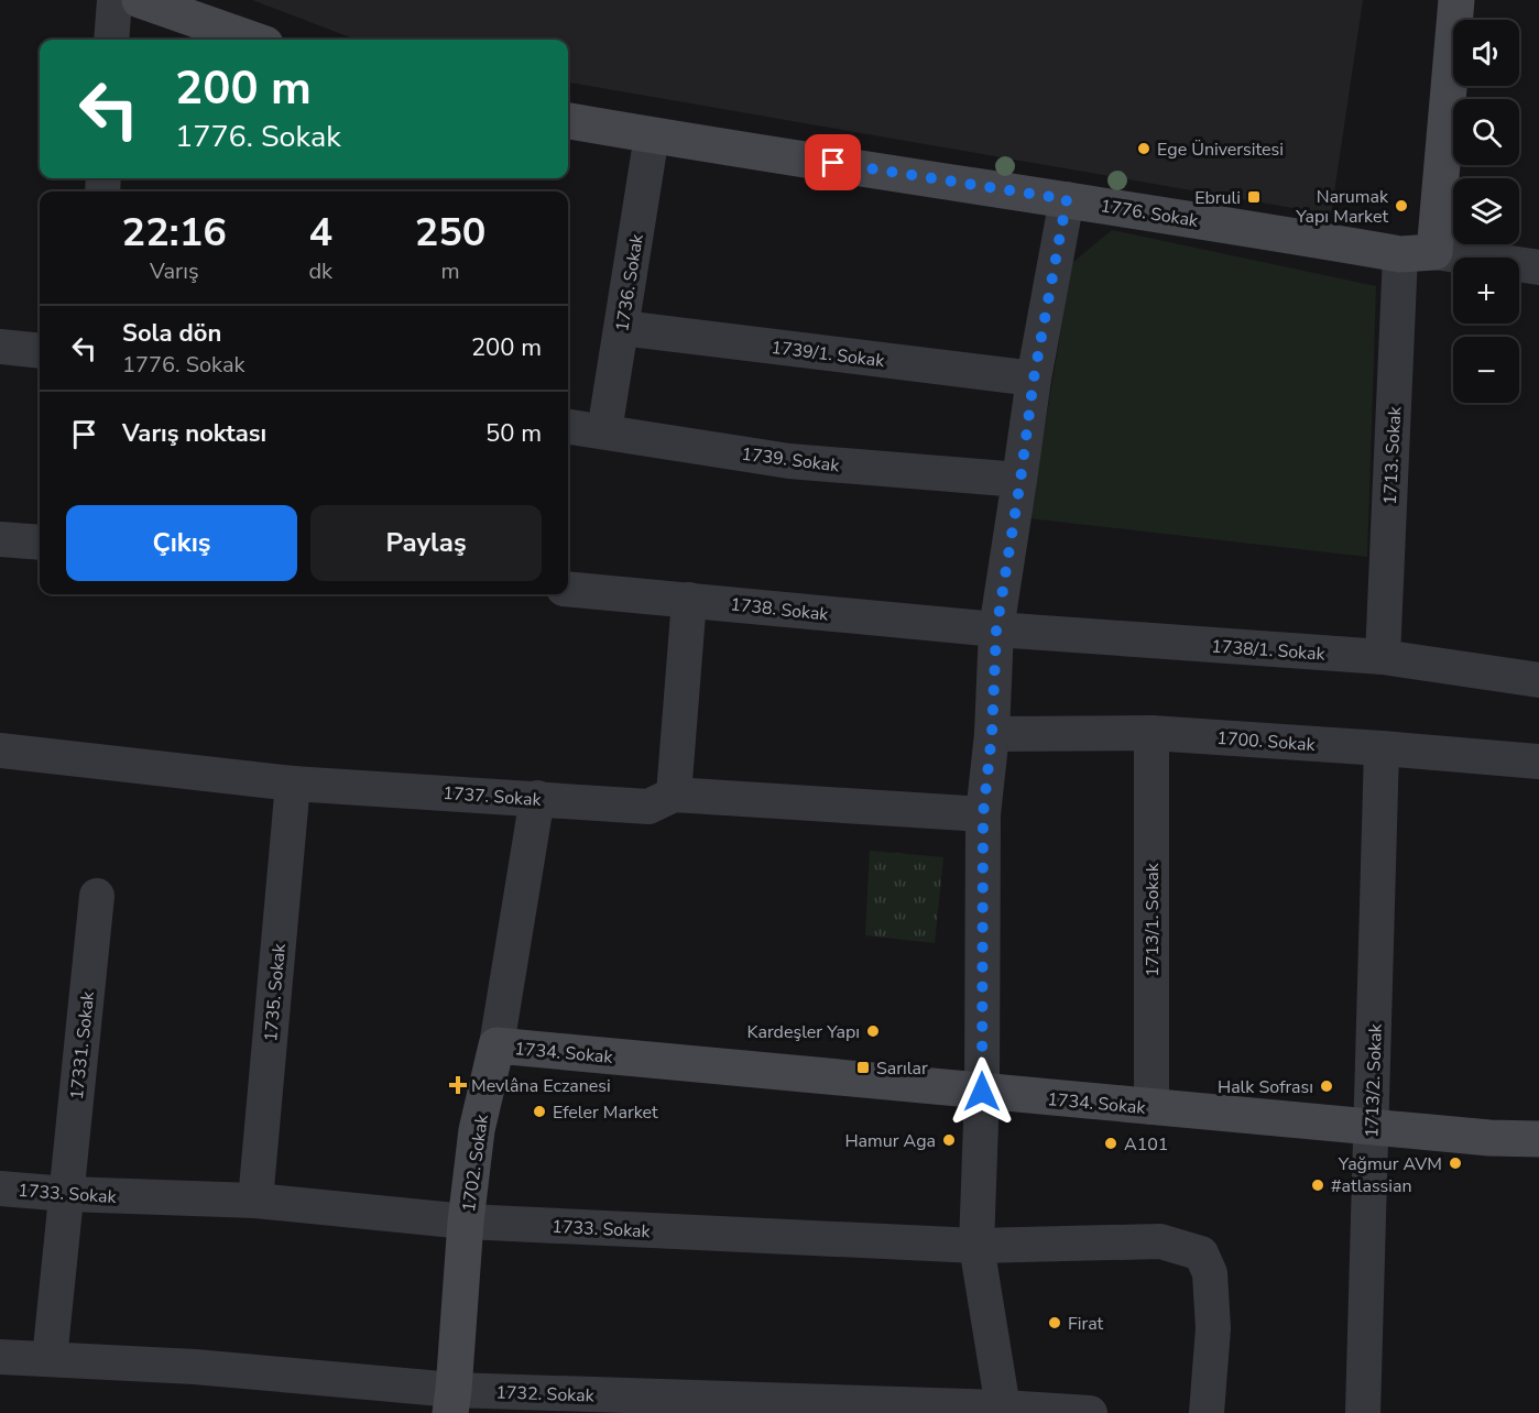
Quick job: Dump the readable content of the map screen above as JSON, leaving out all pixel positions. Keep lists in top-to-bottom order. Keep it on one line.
{"streets":{"street":["1776. Sokak","1736. Sokak","1739/1. Sokak","1713. Sokak","1739. Sokak","1738. Sokak","1738/1. Sokak","1700. Sokak","1737. Sokak","1713/1. Sokak","1735. Sokak","17331. Sokak","1734. Sokak","1713/2. Sokak","1702. Sokak","1733. Sokak","1732. Sokak"]},"crossings":[["1776. Sokak","1736. Sokak"],["1776. Sokak","1713. Sokak"],["1736. Sokak","1739/1. Sokak"],["1736. Sokak","1739. Sokak"],["1713. Sokak","1738/1. Sokak"],["1738. Sokak","1738/1. Sokak"],["1700. Sokak","1713/1. Sokak"],["1700. Sokak","1713/2. Sokak"],["1737. Sokak","1735. Sokak"],["1737. Sokak","1702. Sokak"],["1713/1. Sokak","1734. Sokak"],["1735. Sokak","1733. Sokak"],["17331. Sokak","1733. Sokak"],["17331. Sokak","1732. Sokak"],["1734. Sokak","1713/2. Sokak"],["1734. Sokak","1702. Sokak"],["1702. Sokak","1733. Sokak"],["1702. Sokak","1732. Sokak"]],"places":{"other":["Ege Üniversitesi","Narumak Yapı Market","Kardeşler Yapı","Halk Sofrası","Efeler Market","Hamur Aga","A101","Yağmur AVM","#atlassian","Firat"],"transit":["Ebruli","Sarılar"],"health":["Mevlâna Eczanesi"]},"page":{"map_buttons":["+","−"],"turn":["200 m","1776. Sokak"],"eta":["22:16","Varış","4","dk","250","m"],"list":[{"name":"Sola dön","note":"1776. Sokak","value":"200 m"},{"name":"Varış noktası","value":"50 m"}],"buttons":["Çıkış","Paylaş"]}}
